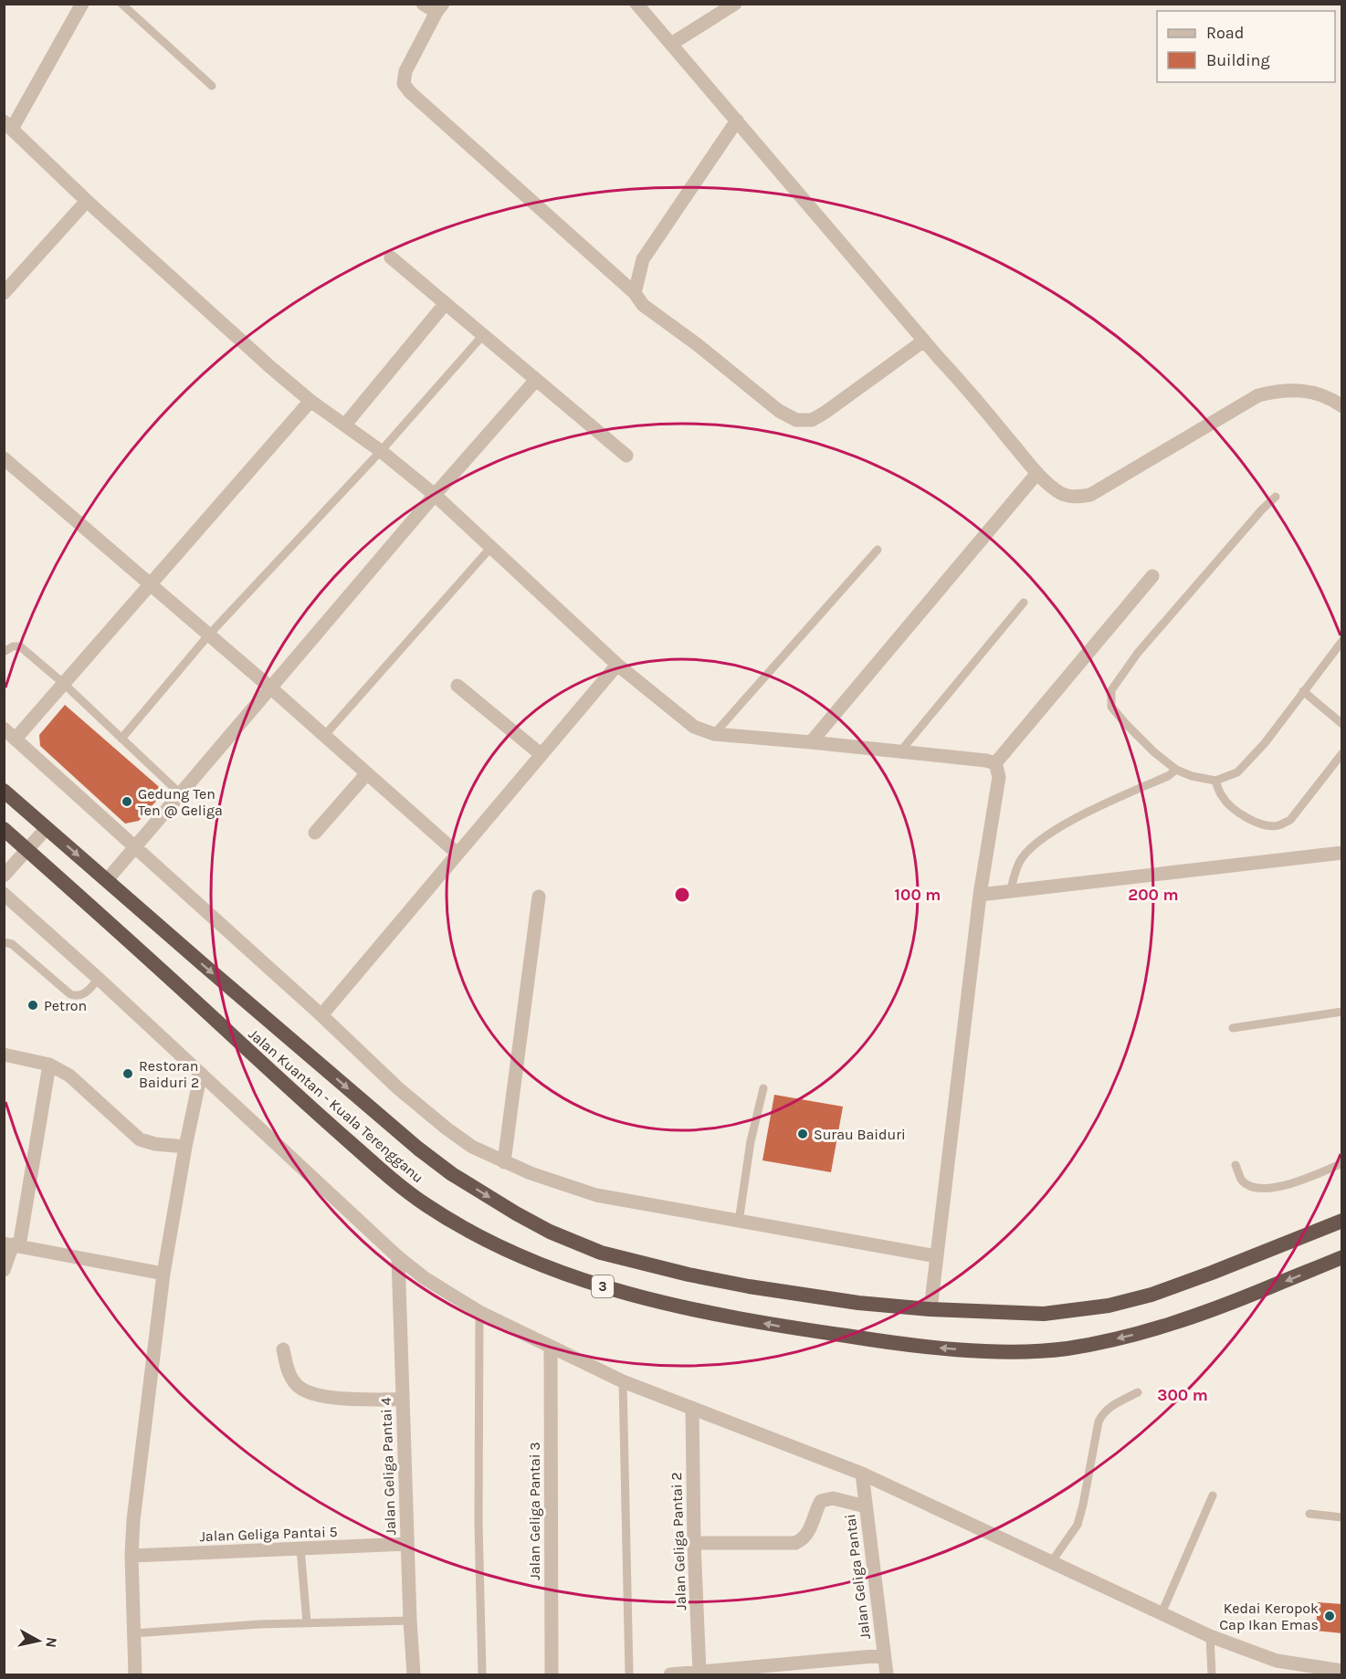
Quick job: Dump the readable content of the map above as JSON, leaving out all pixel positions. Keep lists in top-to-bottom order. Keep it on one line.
{"streets":{"highway":["Jalan Kuantan - Kuala Terengganu","3"],"street":["Jalan Geliga Pantai 4","Jalan Geliga Pantai 3","Jalan Geliga Pantai 5","Jalan Geliga Pantai 2","Jalan Geliga Pantai"]},"crossings":[["Jalan Geliga Pantai 4","Jalan Geliga Pantai 5"]],"places":["Gedung Ten Ten @ Geliga","Petron","Restoran Baiduri 2","Surau Baiduri","Kedai Keropok Cap Ikan Emas"],"legend":["Road","Building"],"north":"right","rings":["100 m","200 m","300 m"]}
